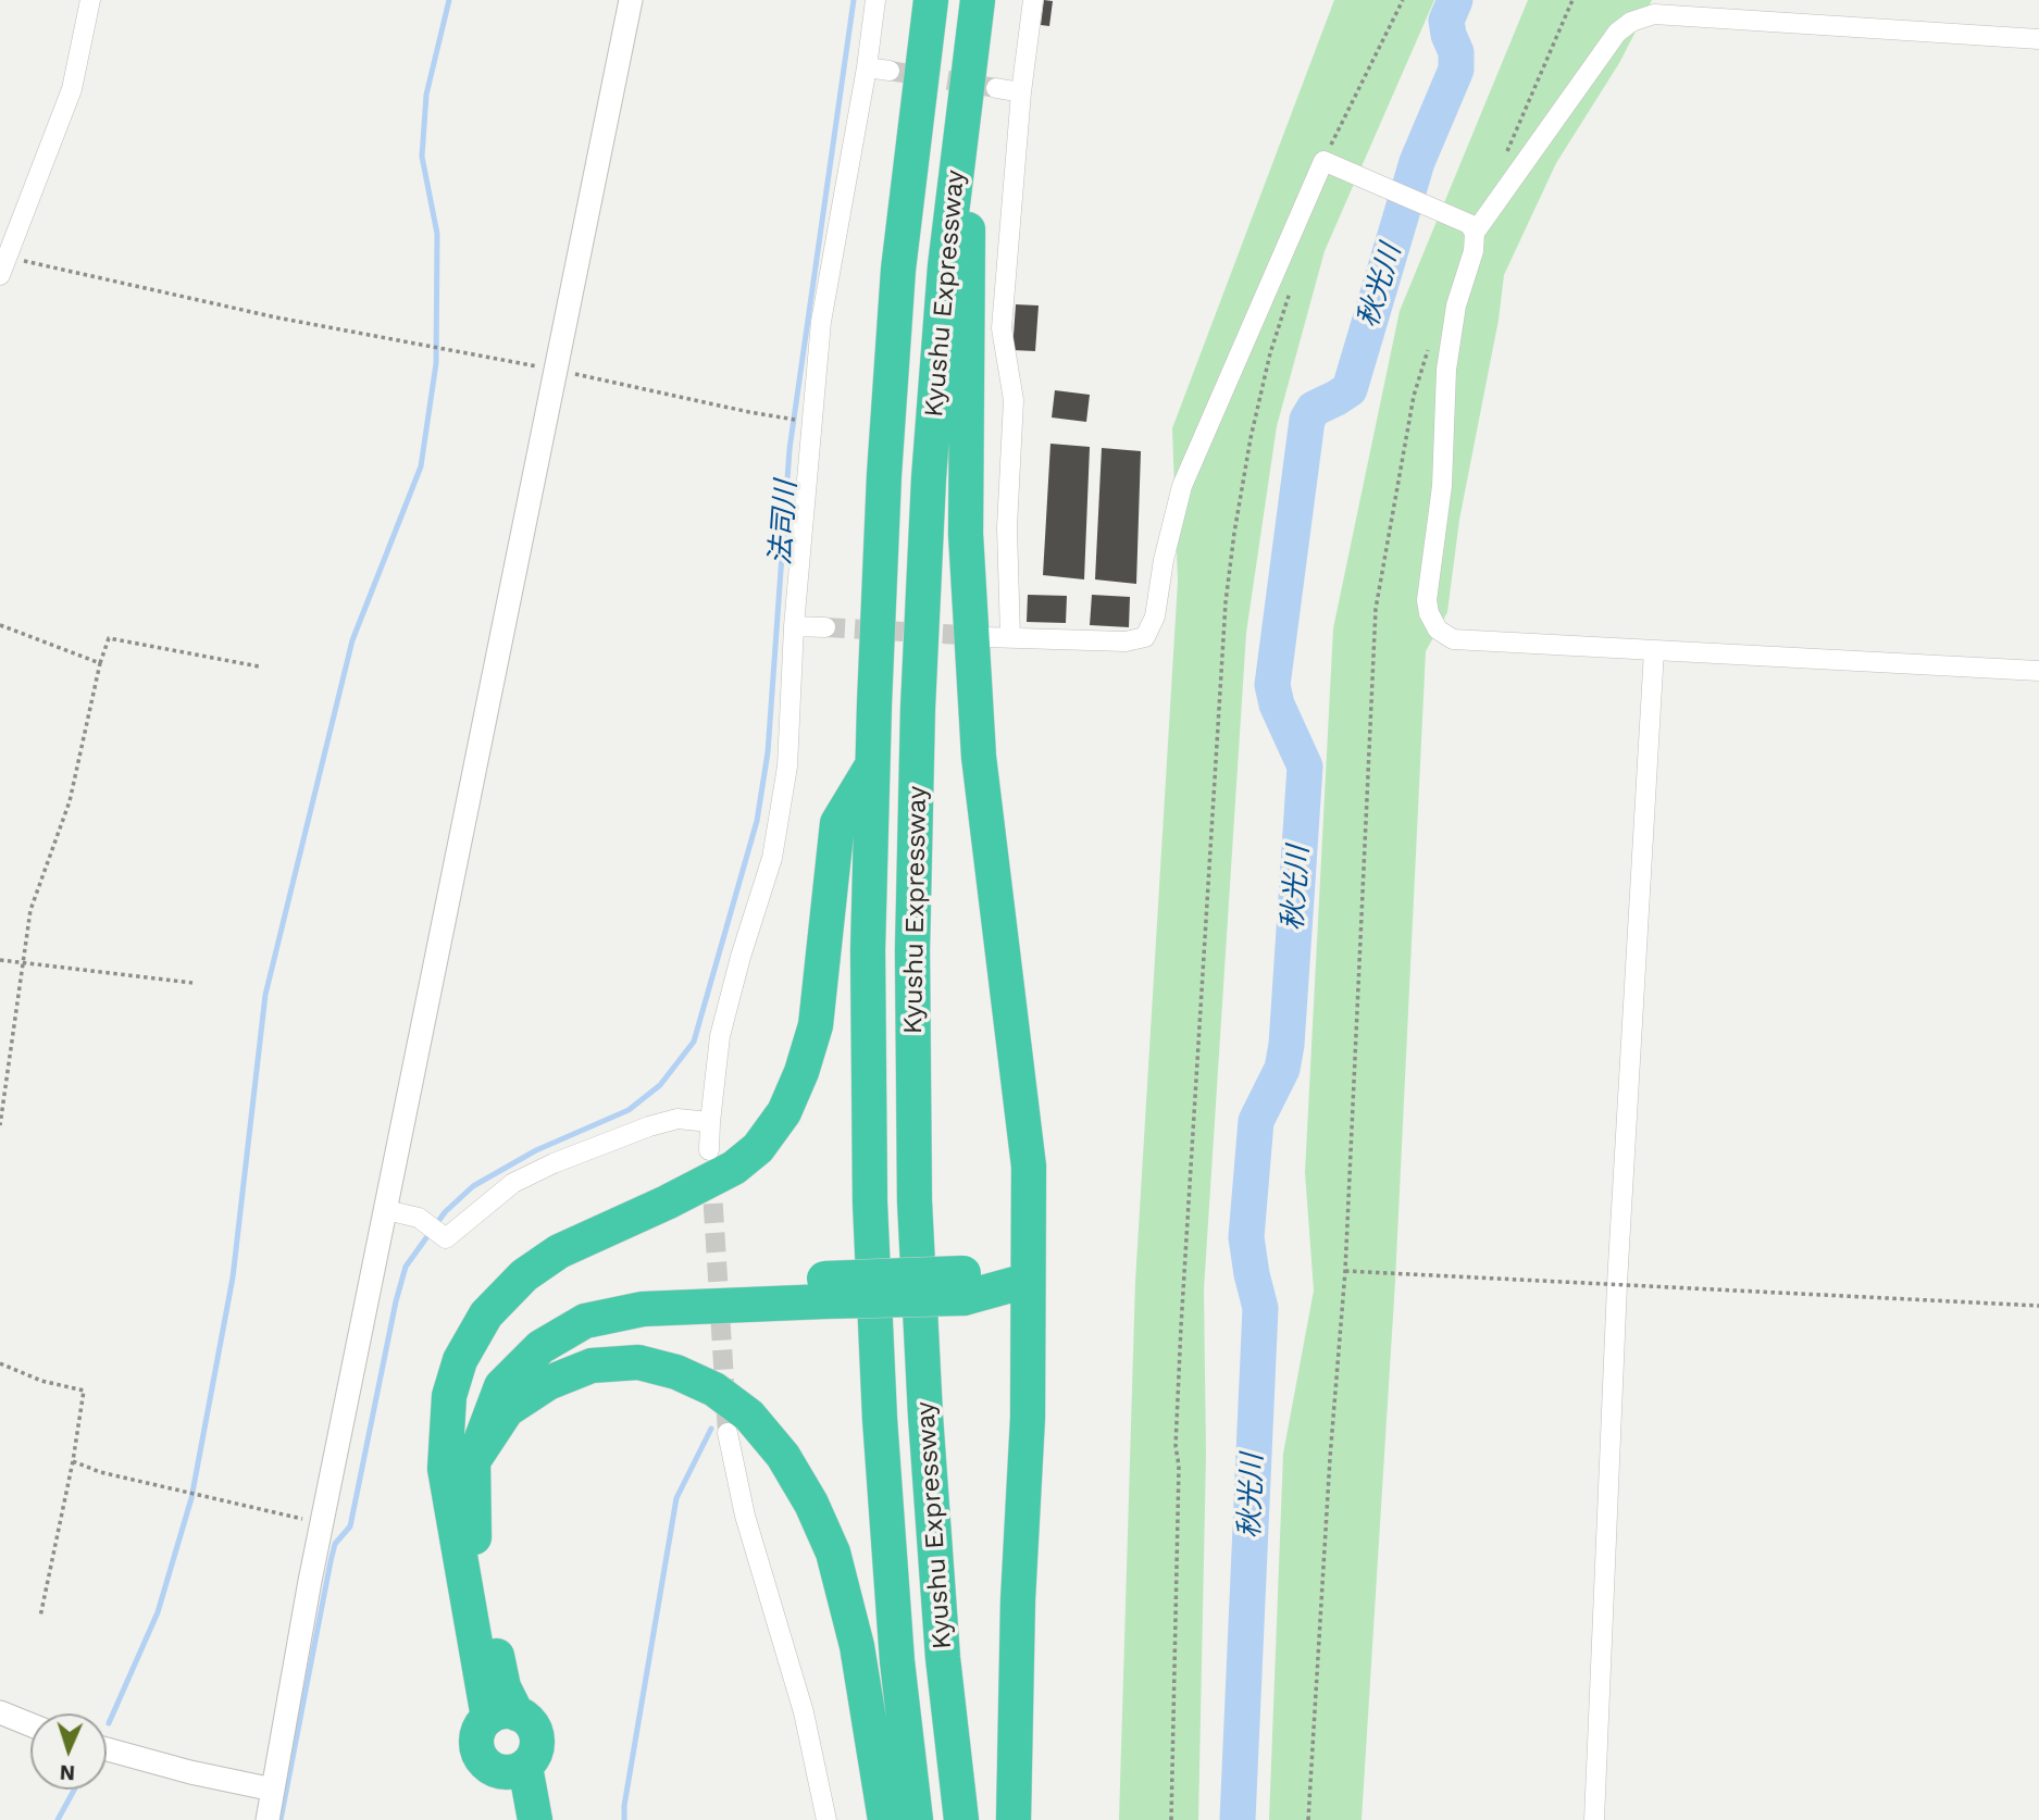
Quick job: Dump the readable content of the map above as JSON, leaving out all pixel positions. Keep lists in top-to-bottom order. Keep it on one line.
{"streets":{"highway":["Kyushu Expressway"]},"water":["秋光川","法司川"],"north":"bottom"}
